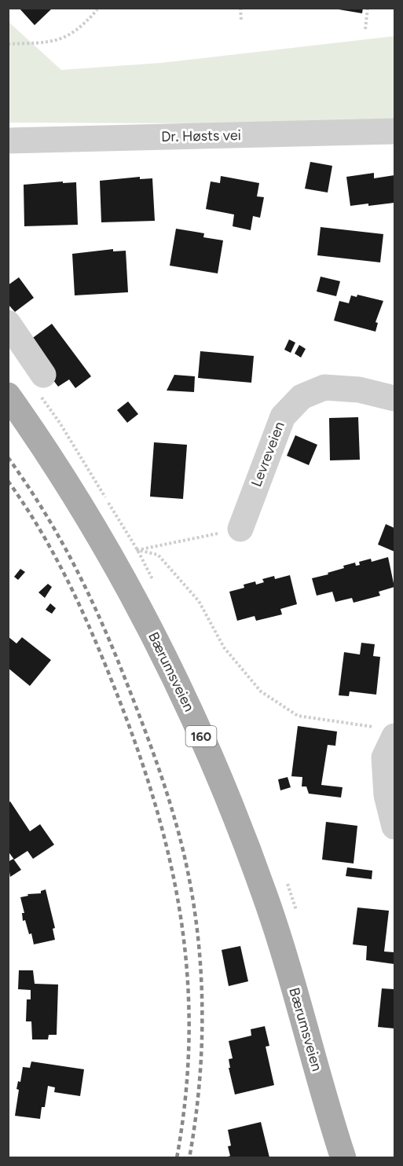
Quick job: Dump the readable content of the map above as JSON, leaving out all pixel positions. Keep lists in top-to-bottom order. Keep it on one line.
{"streets":{"main road":["Bærumsveien","160"],"street":["Dr. Høsts vei","Levreveien"]}}
